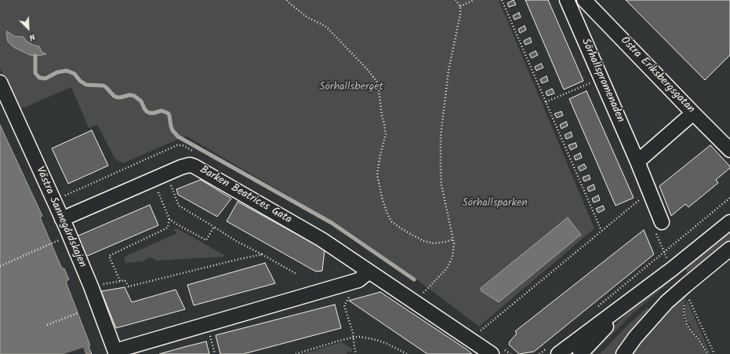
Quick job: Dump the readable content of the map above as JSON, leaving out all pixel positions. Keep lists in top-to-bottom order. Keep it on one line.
{"streets":{"street":["Östra Eriksbergsgatan","Sörhallspromenaden","Barken Beatrices Gata","Västra Sannegårdskajen"]},"crossings":[["Barken Beatrices Gata","Västra Sannegårdskajen"]],"parks":["Sörhallsberget","Sörhallsparken"],"north":"bottom right"}
